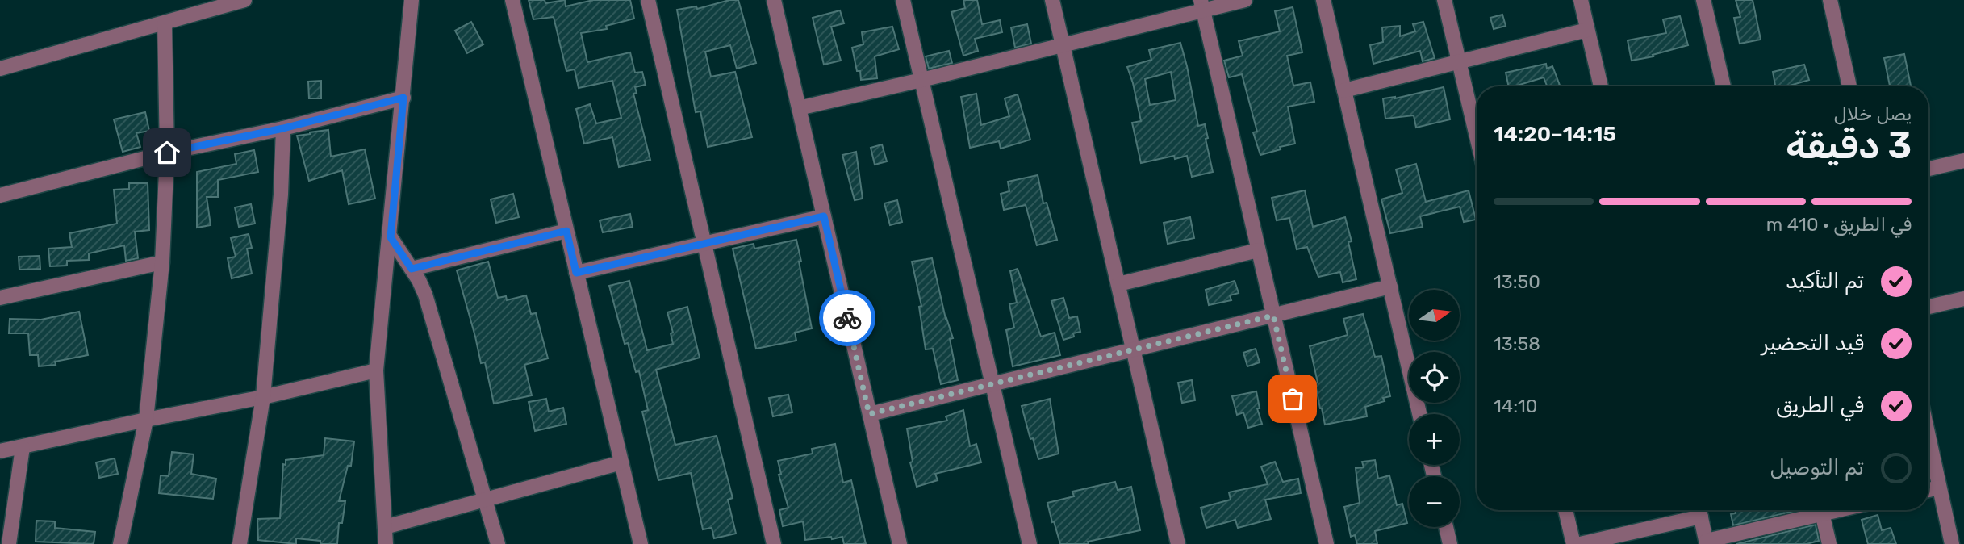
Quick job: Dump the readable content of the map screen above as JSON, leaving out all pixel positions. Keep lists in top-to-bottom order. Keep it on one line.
{"north":"right","page":{"heading":["3 دقيقة","يصل خلال","14:15–14:20"],"bar":"في الطريق · 410 m","list":[["تم التأكيد","13:50"],["قيد التحضير","13:58"],["في الطريق","14:10"],"تم التوصيل"],"map_buttons":["+","−"]}}
